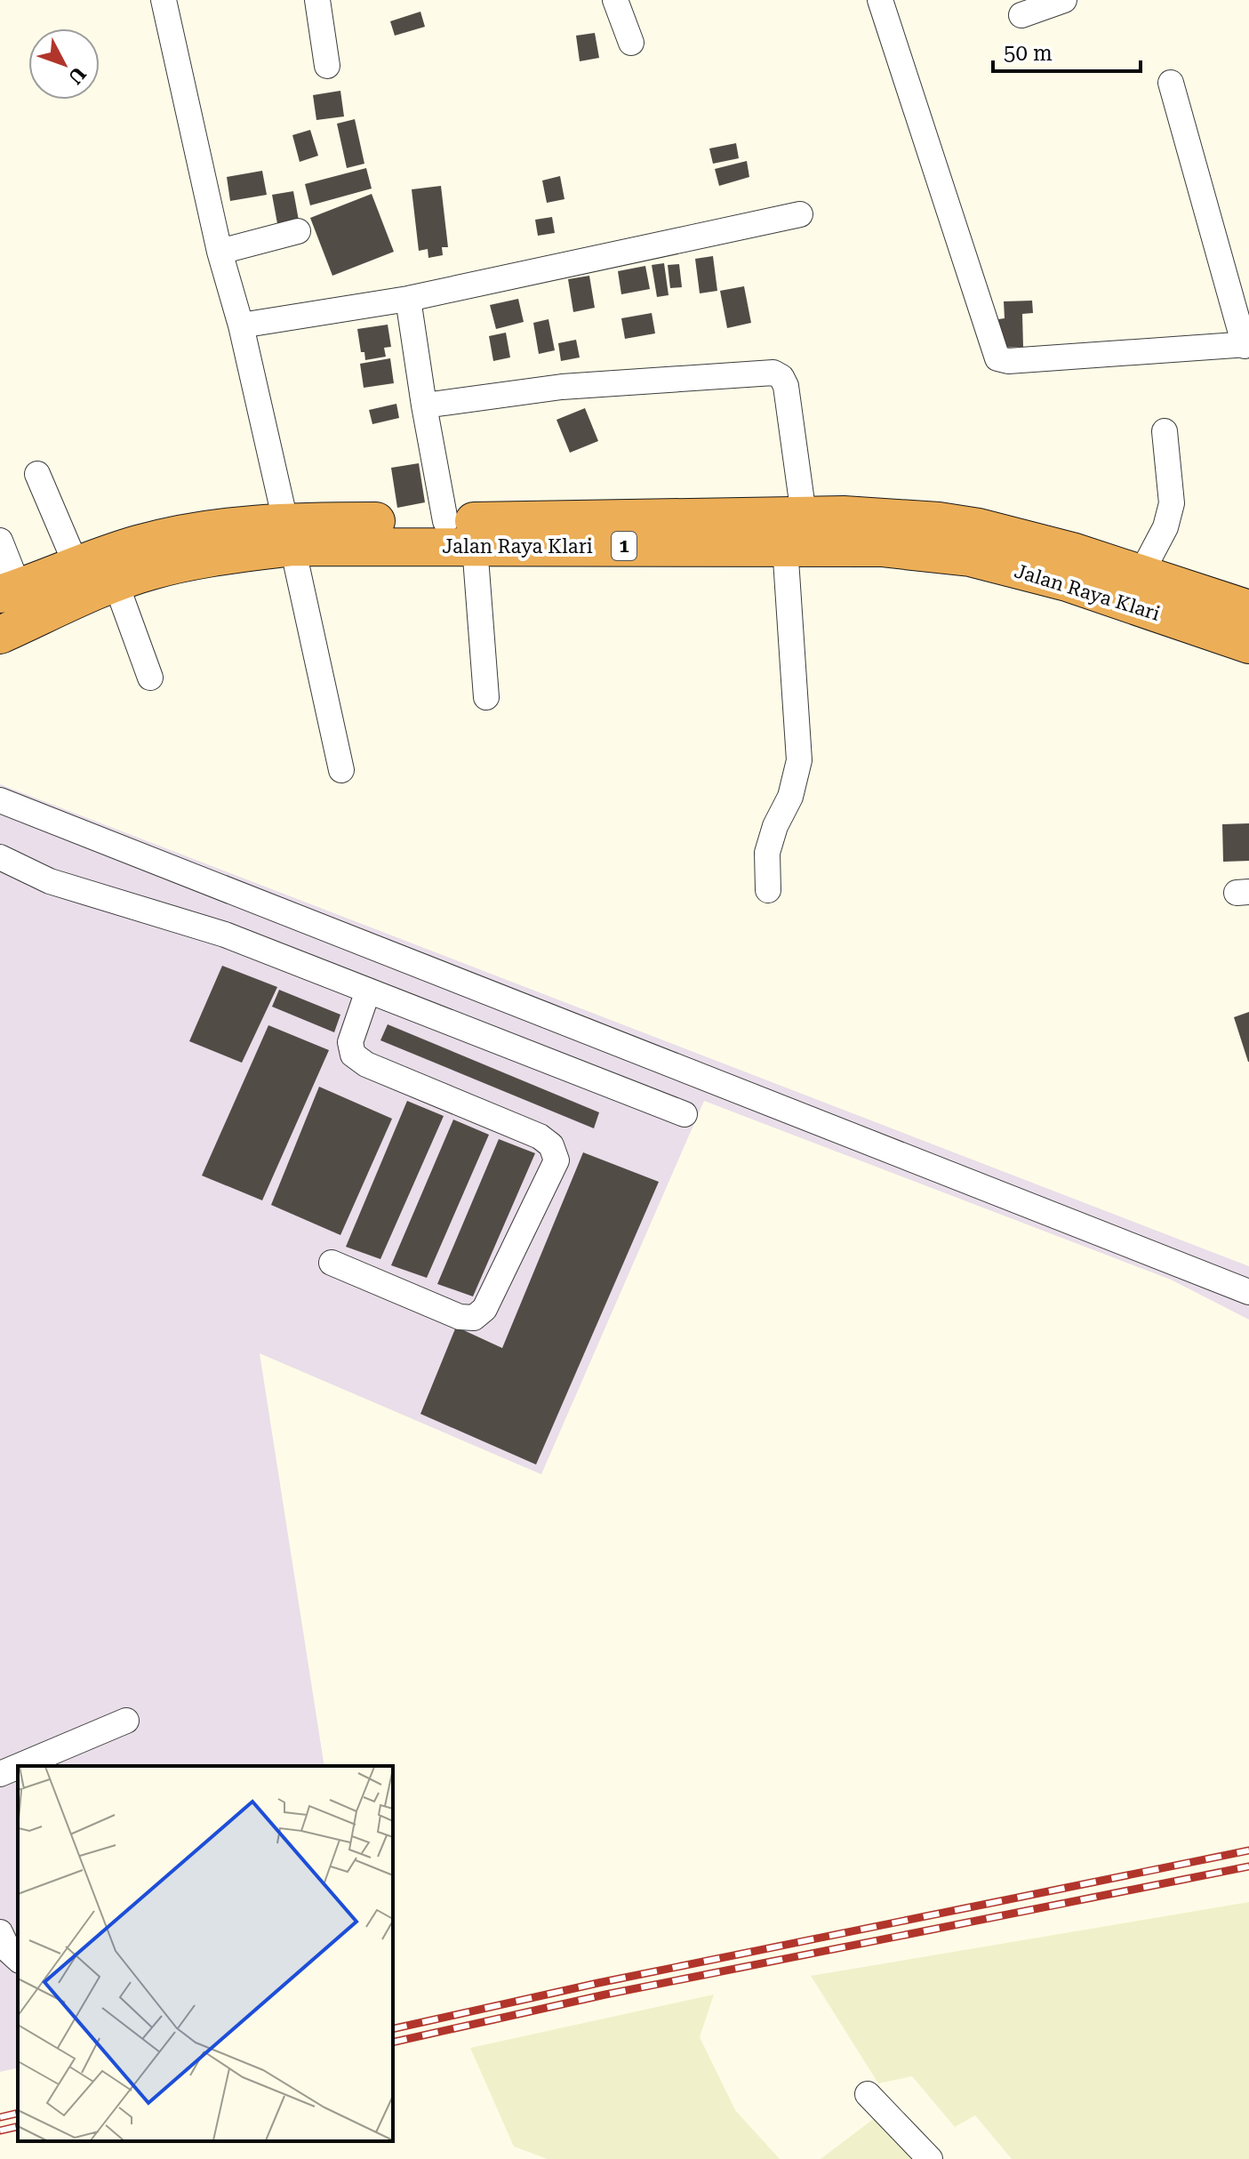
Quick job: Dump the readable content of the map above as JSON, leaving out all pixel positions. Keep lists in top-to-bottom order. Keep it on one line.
{"streets":{"highway":["Jalan Raya Klari","1"]},"scale_bar":"50 m","north":"bottom right"}
